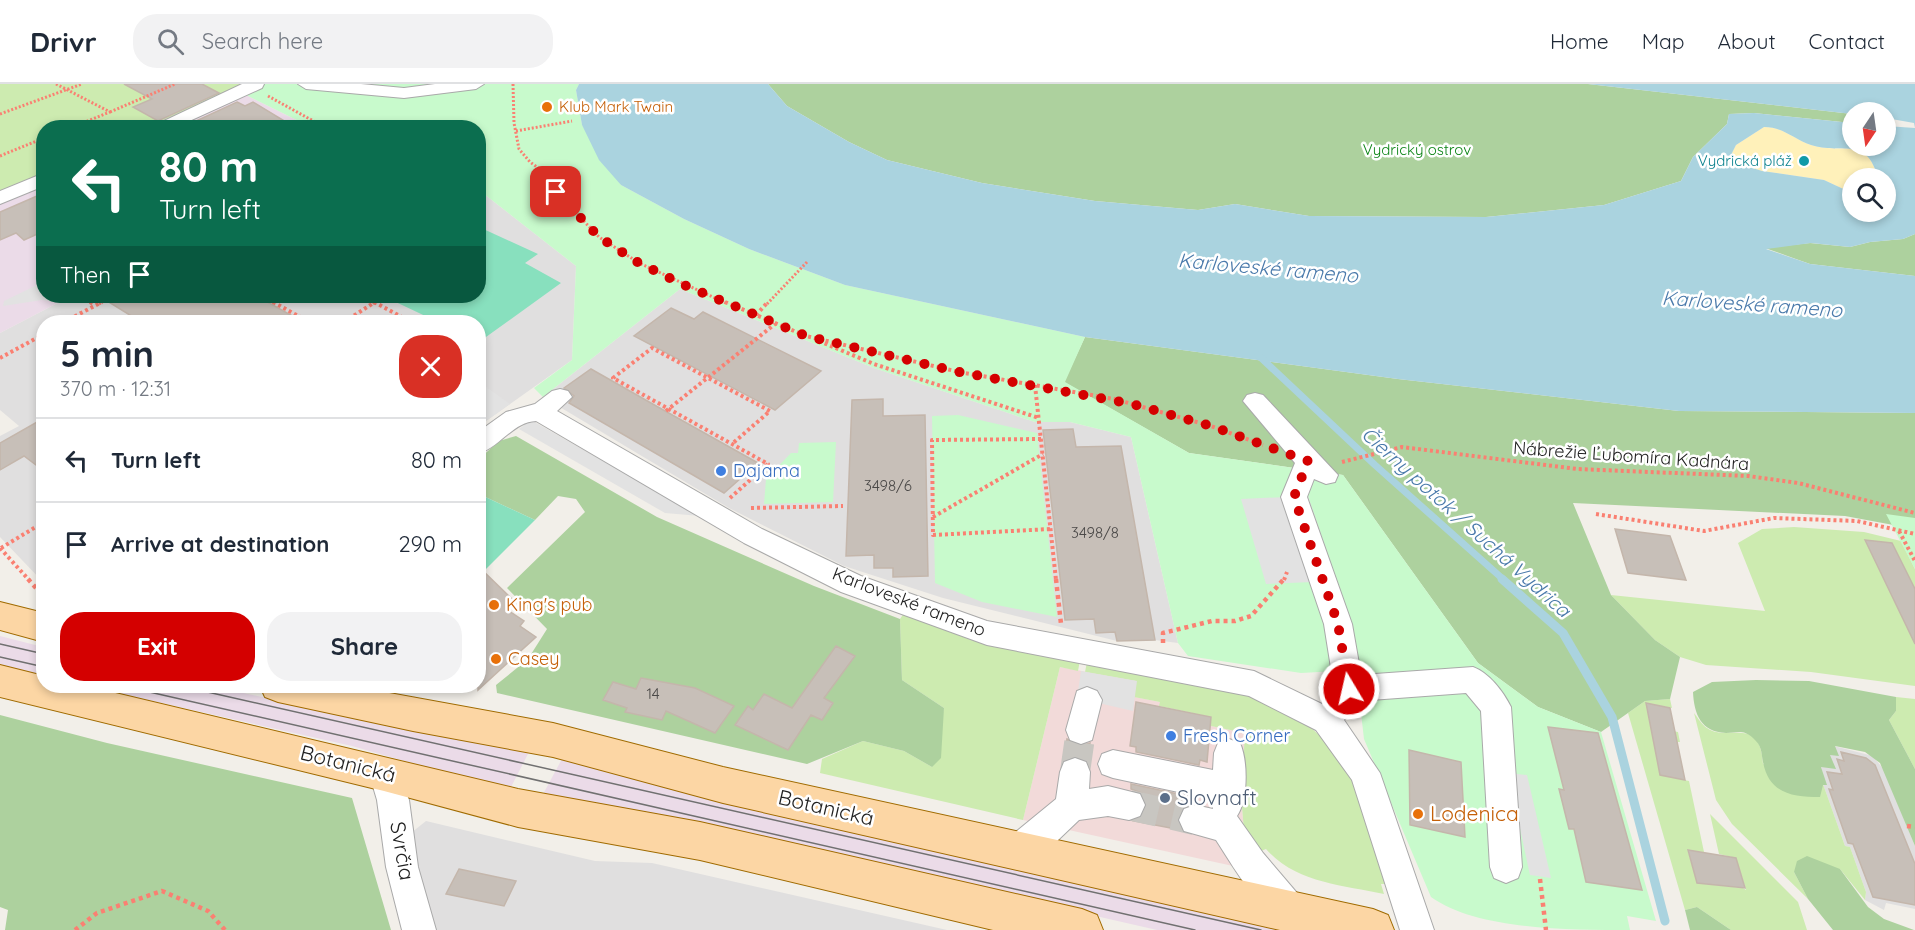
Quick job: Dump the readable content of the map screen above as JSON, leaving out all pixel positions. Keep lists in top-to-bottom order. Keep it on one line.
{"streets":{"main road":["Botanická"],"street":["Karloveské rameno","Svrčia"],"path":["Nábrežie Ľubomíra Kadnára"]},"crossings":[["Botanická","Svrčia"]],"water":["Karloveské rameno","Čierny potok / Suchá Vydrica"],"parks":["Vydrický ostrov"],"places":["Klub Mark Twain","Vydrická pláž","Dajama","King's pub","Casey","Fresh Corner","Slovnaft","Lodenica"],"house_numbers":["3498/6","3498/8","14"],"north":"bottom","page":{"header":"Drivr","search":"Search here","nav":["Home","Map","About","Contact"],"turn":["80 m","Turn left"],"then":"Then","heading":["5 min","370 m · 12:31"],"list":[{"name":"Turn left","value":"80 m"},{"name":"Arrive at destination","value":"290 m"}],"buttons":["Exit","Share"]}}
